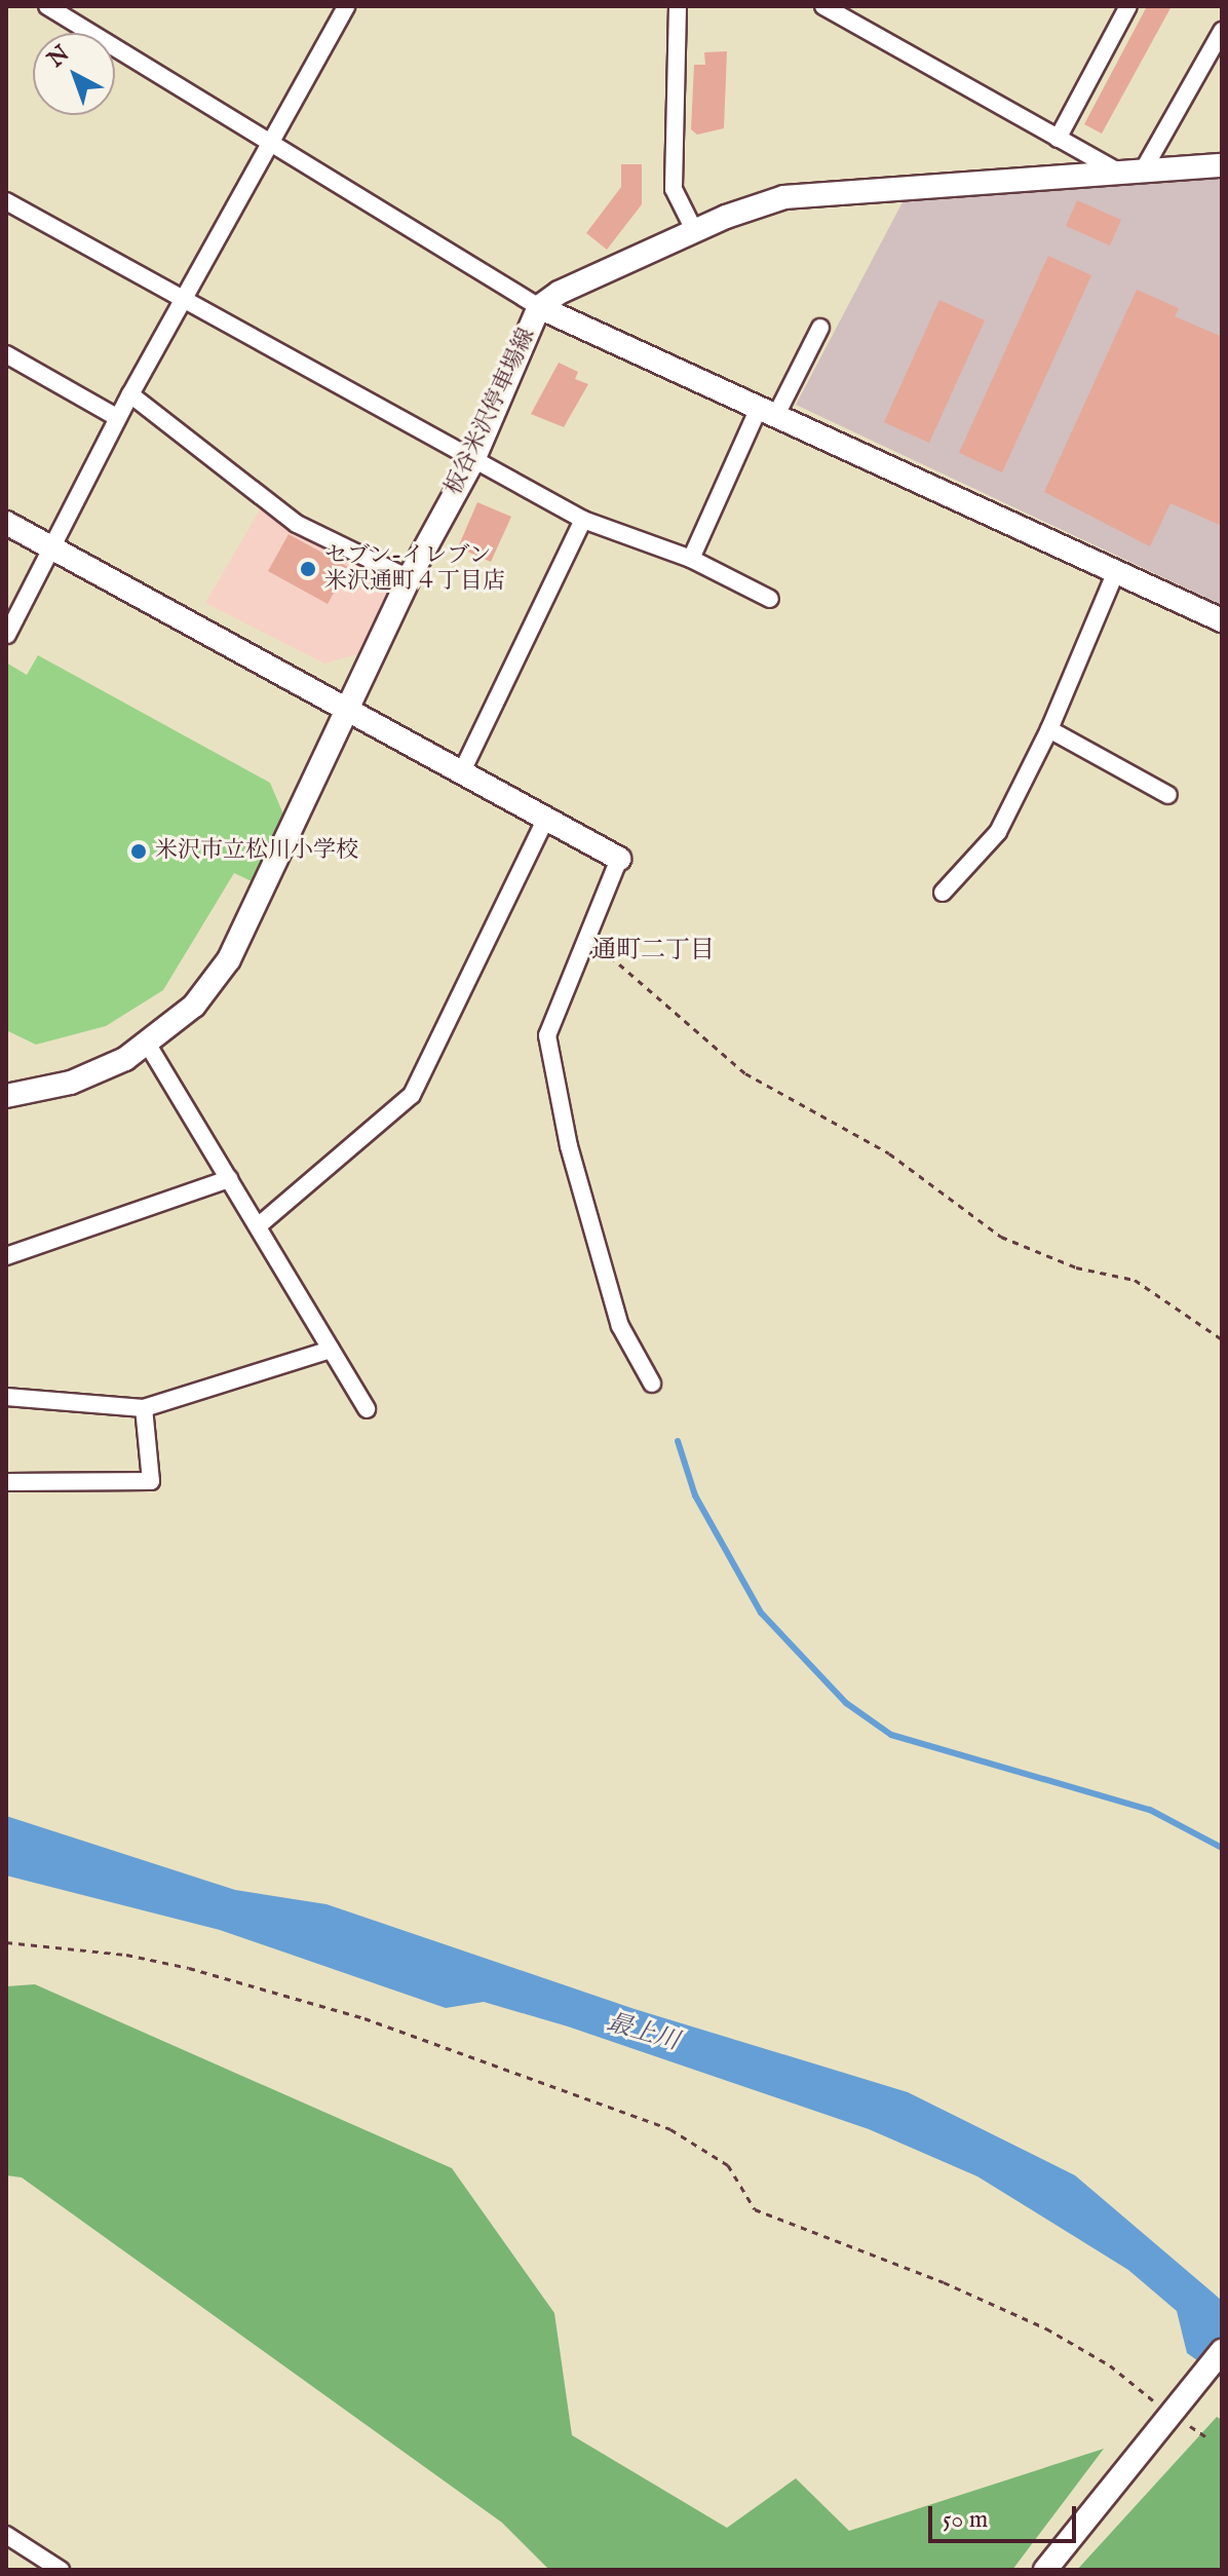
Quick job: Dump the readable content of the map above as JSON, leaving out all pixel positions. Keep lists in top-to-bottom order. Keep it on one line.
{"streets":{"street":["板谷米沢停車場線"]},"districts":["通町二丁目"],"water":["最上川"],"places":["セブン-イレブン 米沢通町４丁目店","米沢市立松川小学校"],"scale_bar":"50 m","north":"top left"}
